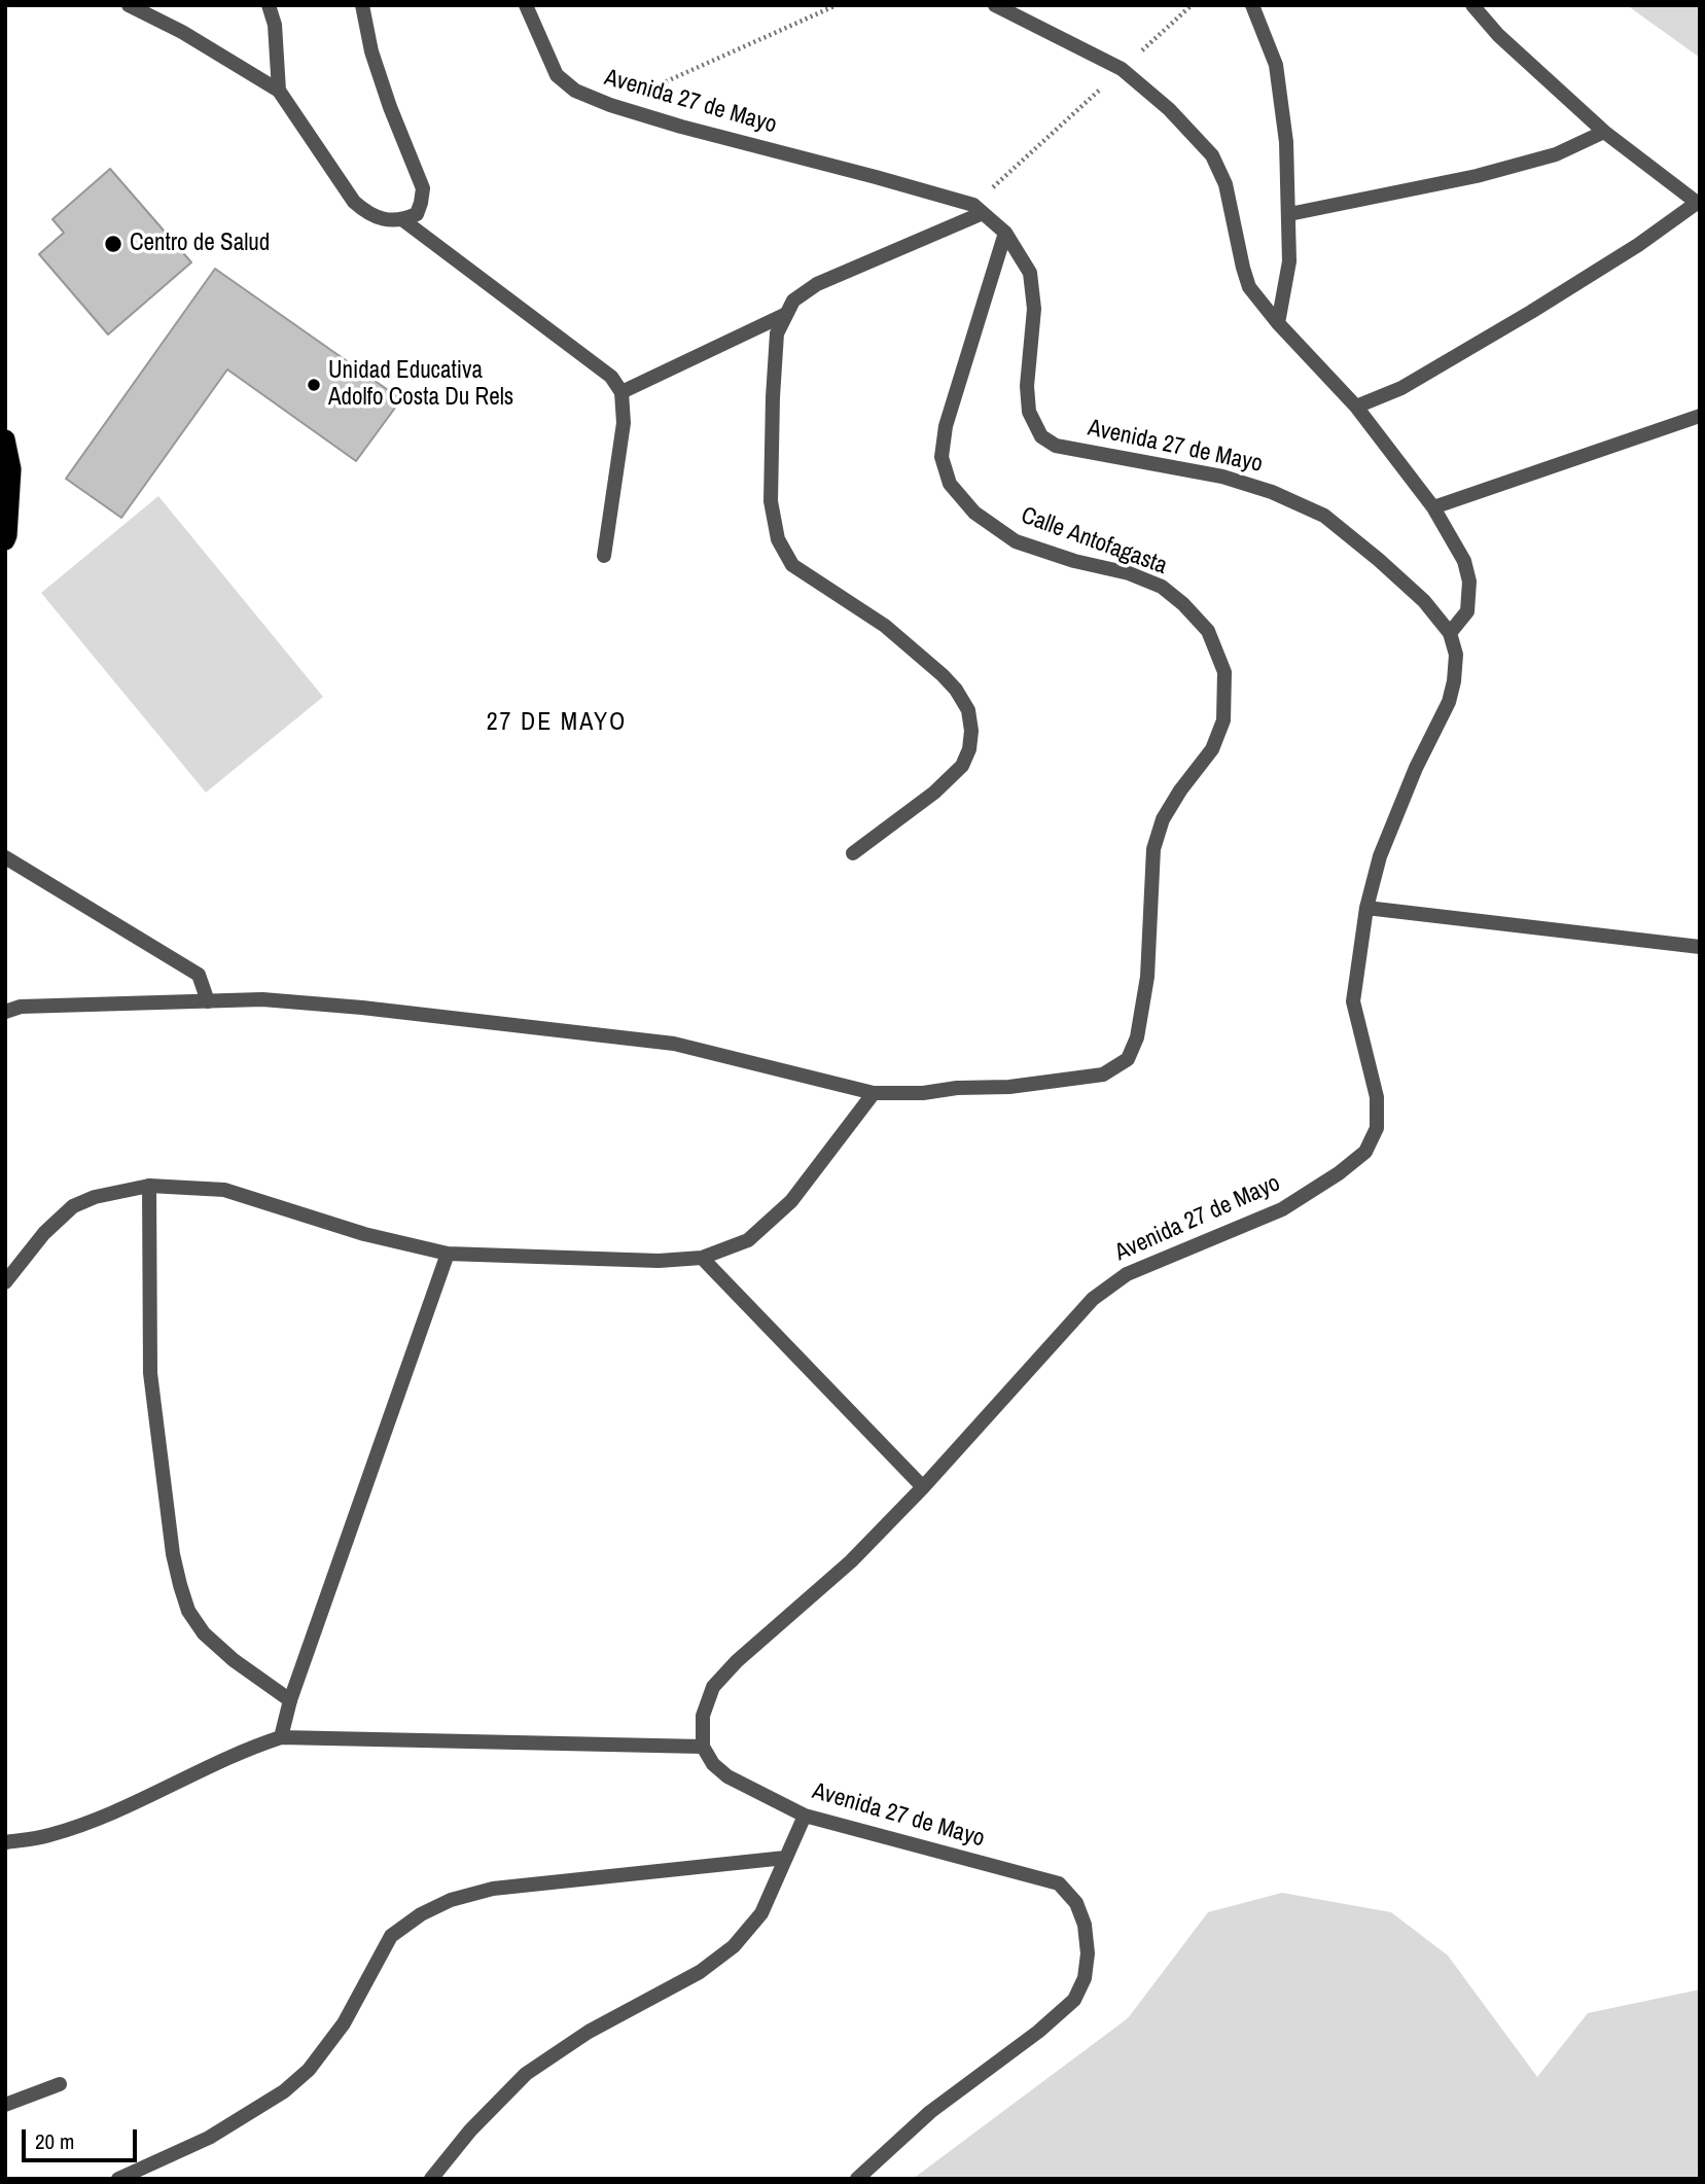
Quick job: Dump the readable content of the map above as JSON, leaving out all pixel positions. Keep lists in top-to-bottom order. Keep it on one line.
{"streets":{"street":["Avenida 27 de Mayo","Calle Antofagasta"]},"crossings":[["Avenida 27 de Mayo","Calle Antofagasta"]],"districts":["27 DE MAYO"],"places":["Centro de Salud","Unidad Educativa Adolfo Costa Du Rels"],"scale_bar":"20 m"}
